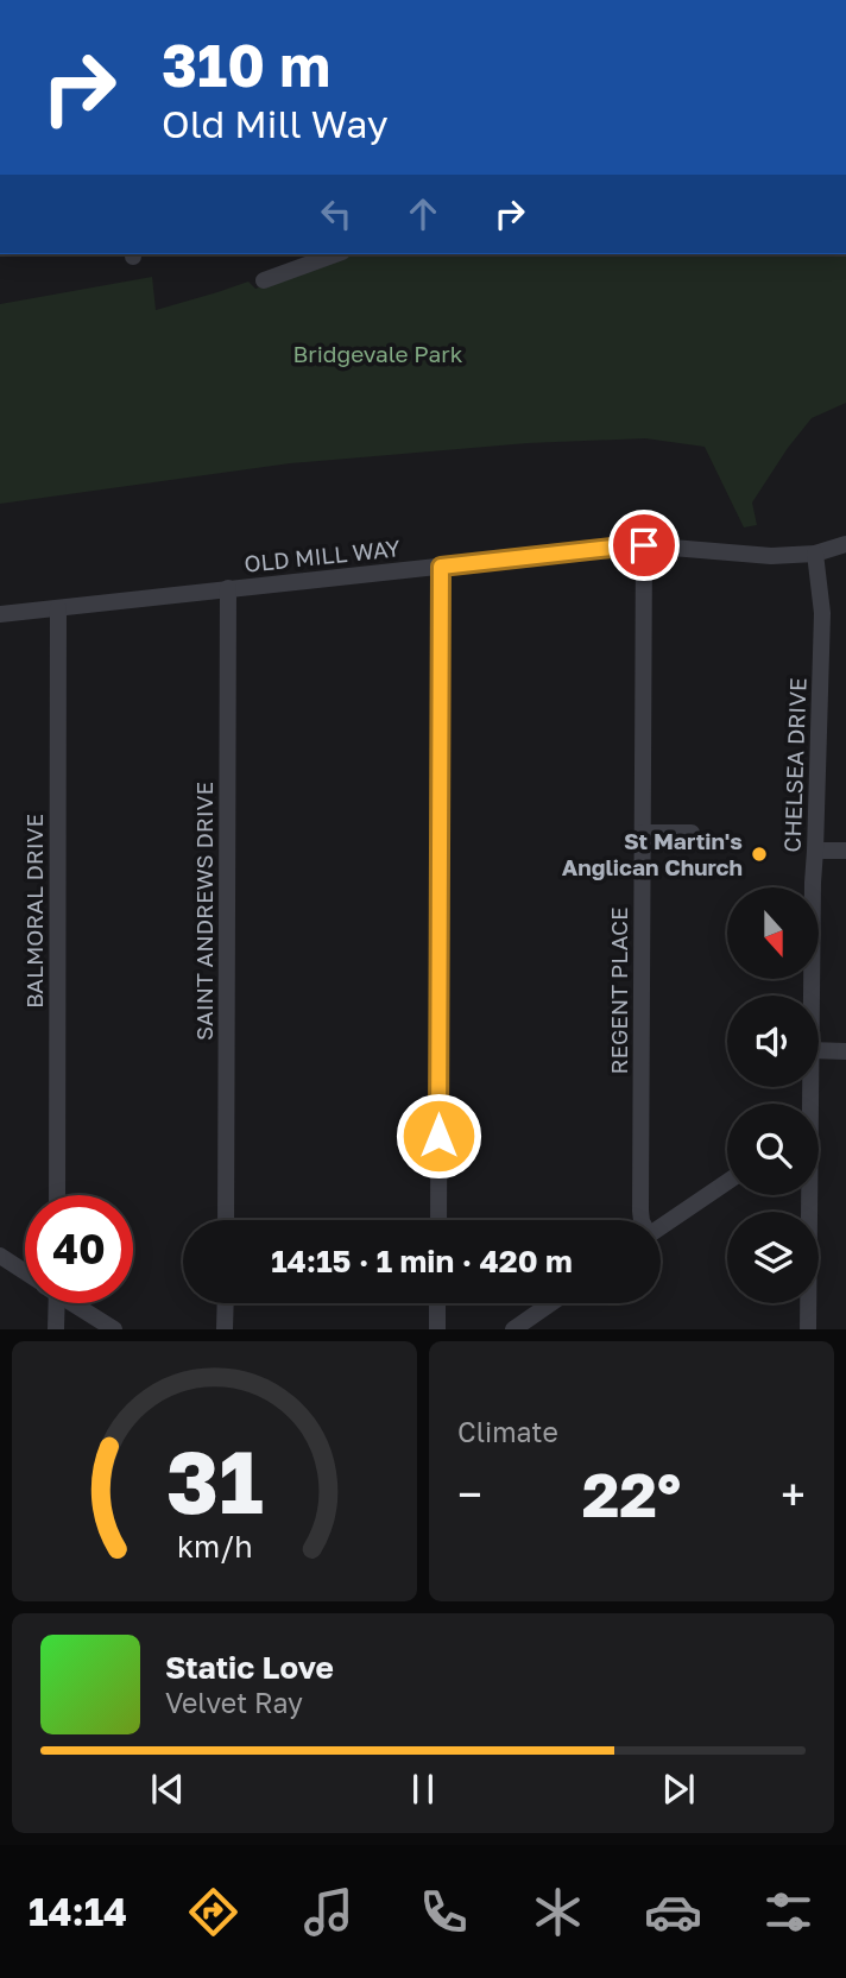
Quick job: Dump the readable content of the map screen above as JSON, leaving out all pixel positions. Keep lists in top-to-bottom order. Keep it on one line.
{"streets":{"street":["OLD MILL WAY","CHELSEA DRIVE","BALMORAL DRIVE","SAINT ANDREWS DRIVE","REGENT PLACE"]},"crossings":[["OLD MILL WAY","CHELSEA DRIVE"],["OLD MILL WAY","BALMORAL DRIVE"],["OLD MILL WAY","SAINT ANDREWS DRIVE"],["OLD MILL WAY","REGENT PLACE"]],"parks":["Bridgevale Park"],"places":["St Martin's Anglican Church"],"north":"bottom","page":{"turn":["310 m","Old Mill Way"],"limit":"40","trip":"14:15 · 1 min · 420 m","tile":"Climate","heat":["−","22°","+"],"song":["Static Love","Velvet Ray"],"tabs":"14:14","gauge":["31","km/h"]}}
